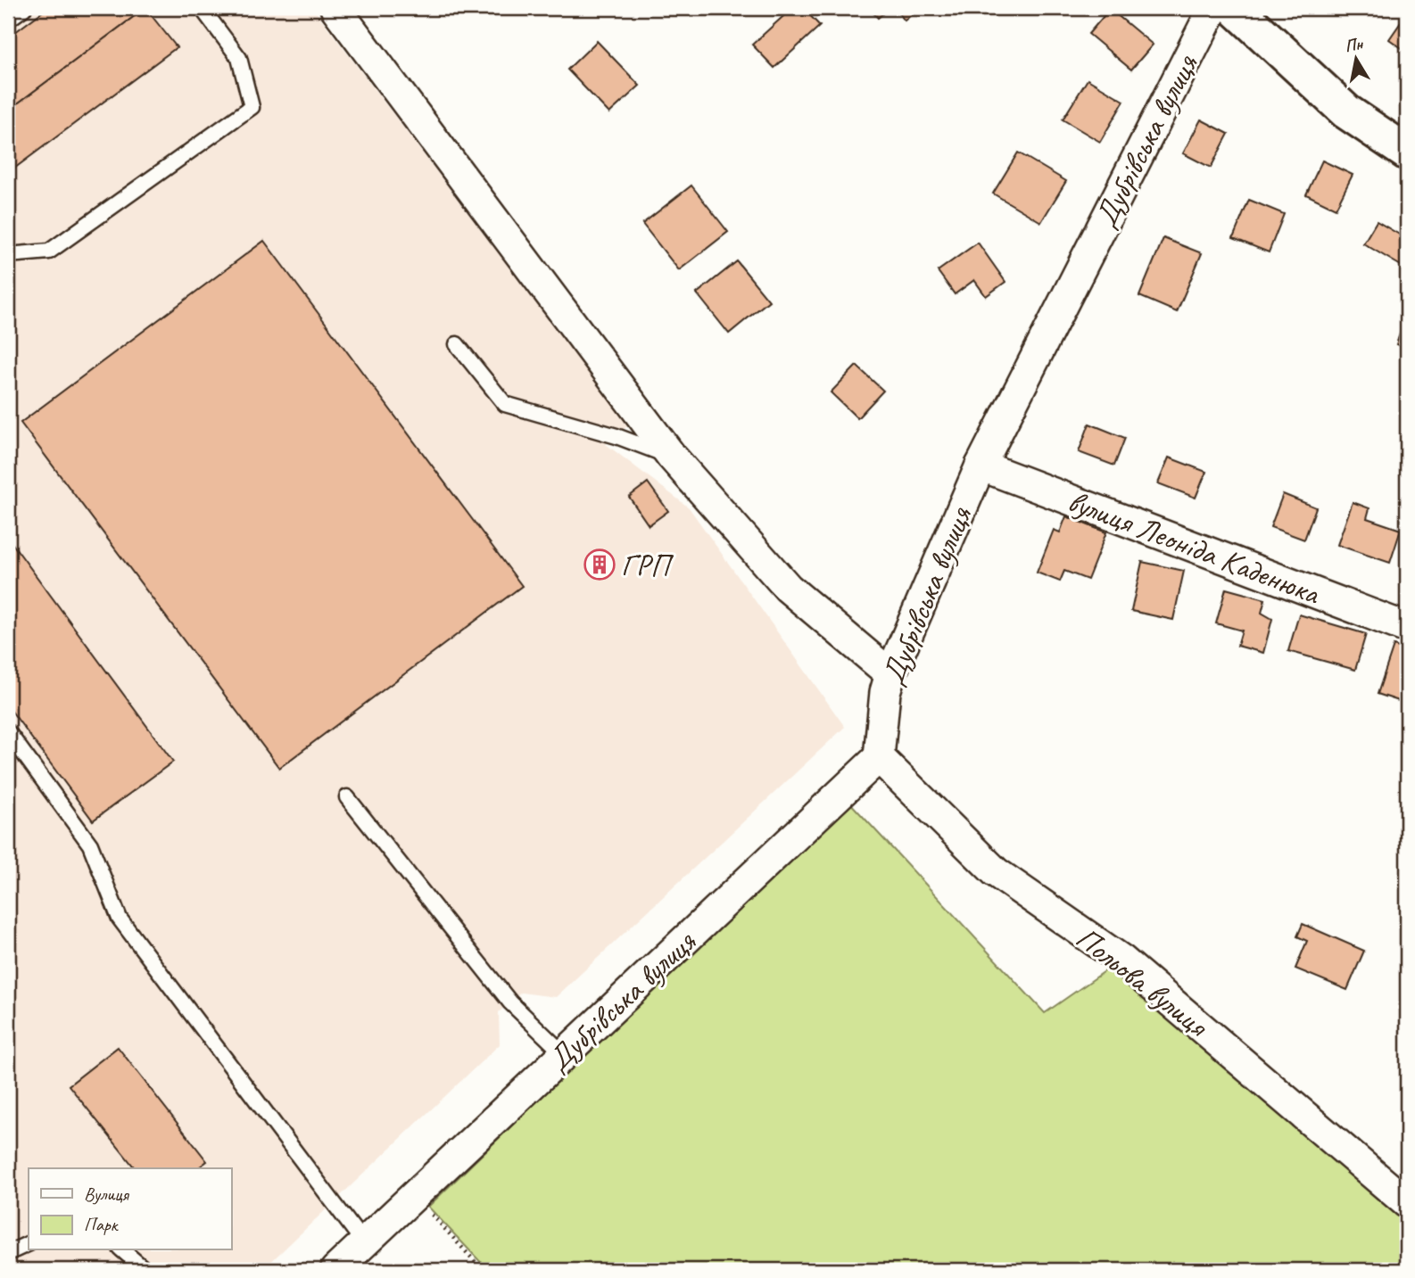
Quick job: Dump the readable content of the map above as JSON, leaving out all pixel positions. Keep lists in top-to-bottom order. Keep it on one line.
{"streets":{"street":["Дубрівська вулиця","вулиця Леоніда Каденюка","Польова вулиця"]},"crossings":[["Дубрівська вулиця","вулиця Леоніда Каденюка"],["Дубрівська вулиця","Польова вулиця"]],"places":{"building":["ГРП"]},"legend":["Вулиця","Парк"],"north":"top"}
